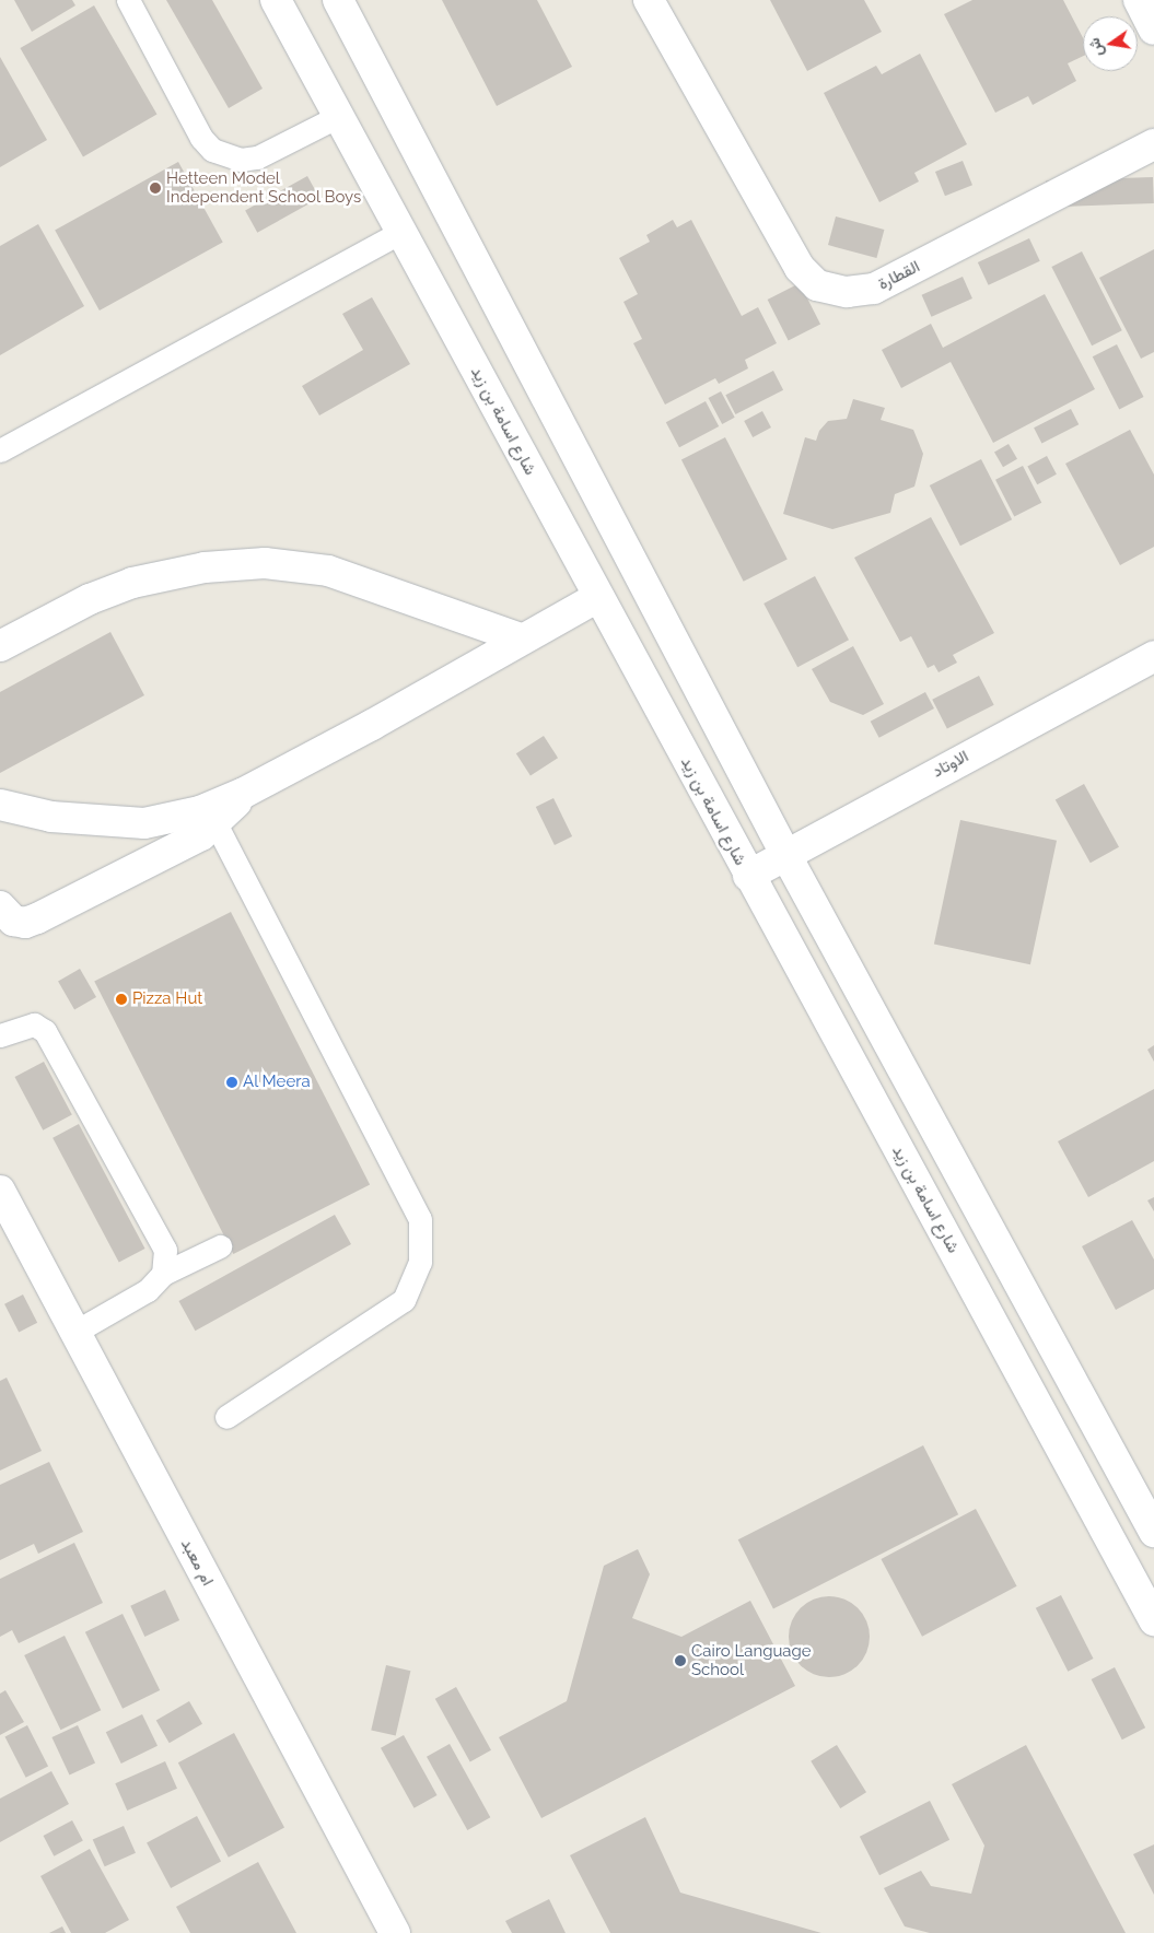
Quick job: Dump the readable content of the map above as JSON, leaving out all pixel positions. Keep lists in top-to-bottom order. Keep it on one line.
{"streets":{"street":["القطارة","شارع اسامة بن زيد","الاوتاد","ام معبد"]},"crossings":[["شارع اسامة بن زيد","الاوتاد"]],"places":["Hetteen Model Independent School Boys","Pizza Hut","Al Meera","Cairo Language School"],"north":"left"}
